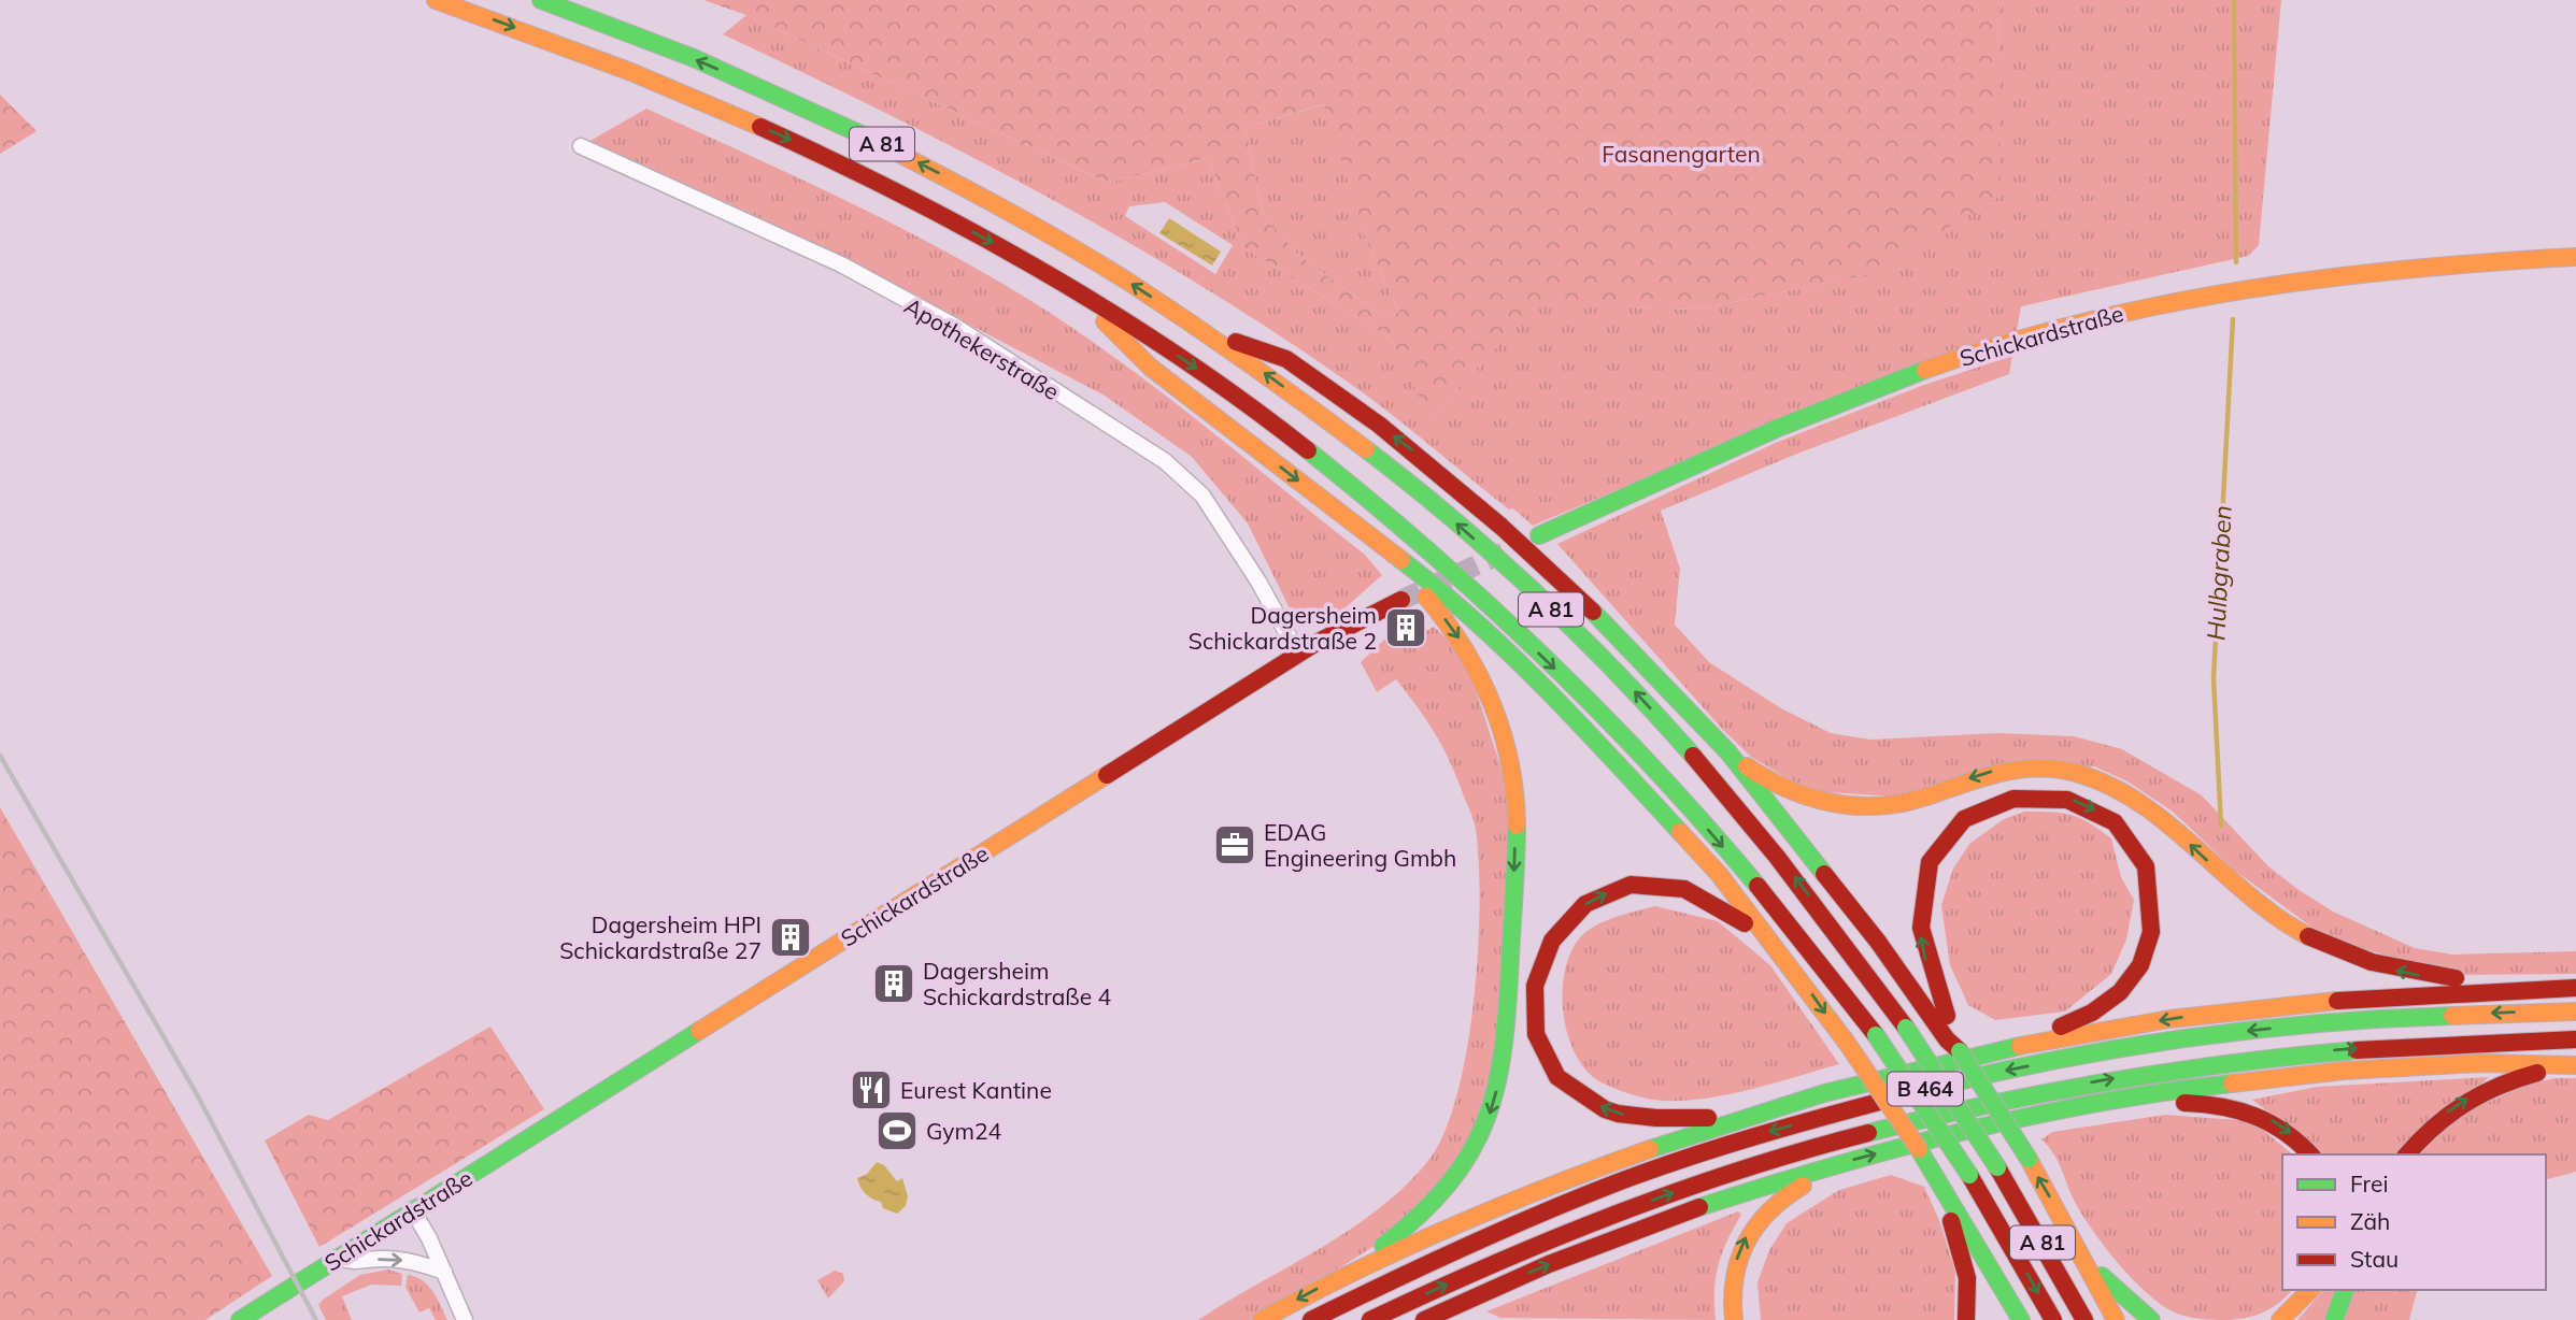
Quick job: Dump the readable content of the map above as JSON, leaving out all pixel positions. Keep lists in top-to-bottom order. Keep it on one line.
{"streets":{"main road":["A 81","Schickardstraße","B 464"],"street":["Apothekerstraße"]},"crossings":[["Schickardstraße","Apothekerstraße"]],"water":["Hulbgraben"],"parks":["Fasanengarten"],"places":{"building":["Dagersheim Schickardstraße 2","Dagersheim HPI Schickardstraße 27","Dagersheim Schickardstraße 4"],"office":["EDAG Engineering Gmbh"],"restaurant":["Eurest Kantine"],"sports":["Gym24"]},"legend":["Frei","Zäh","Stau"]}
